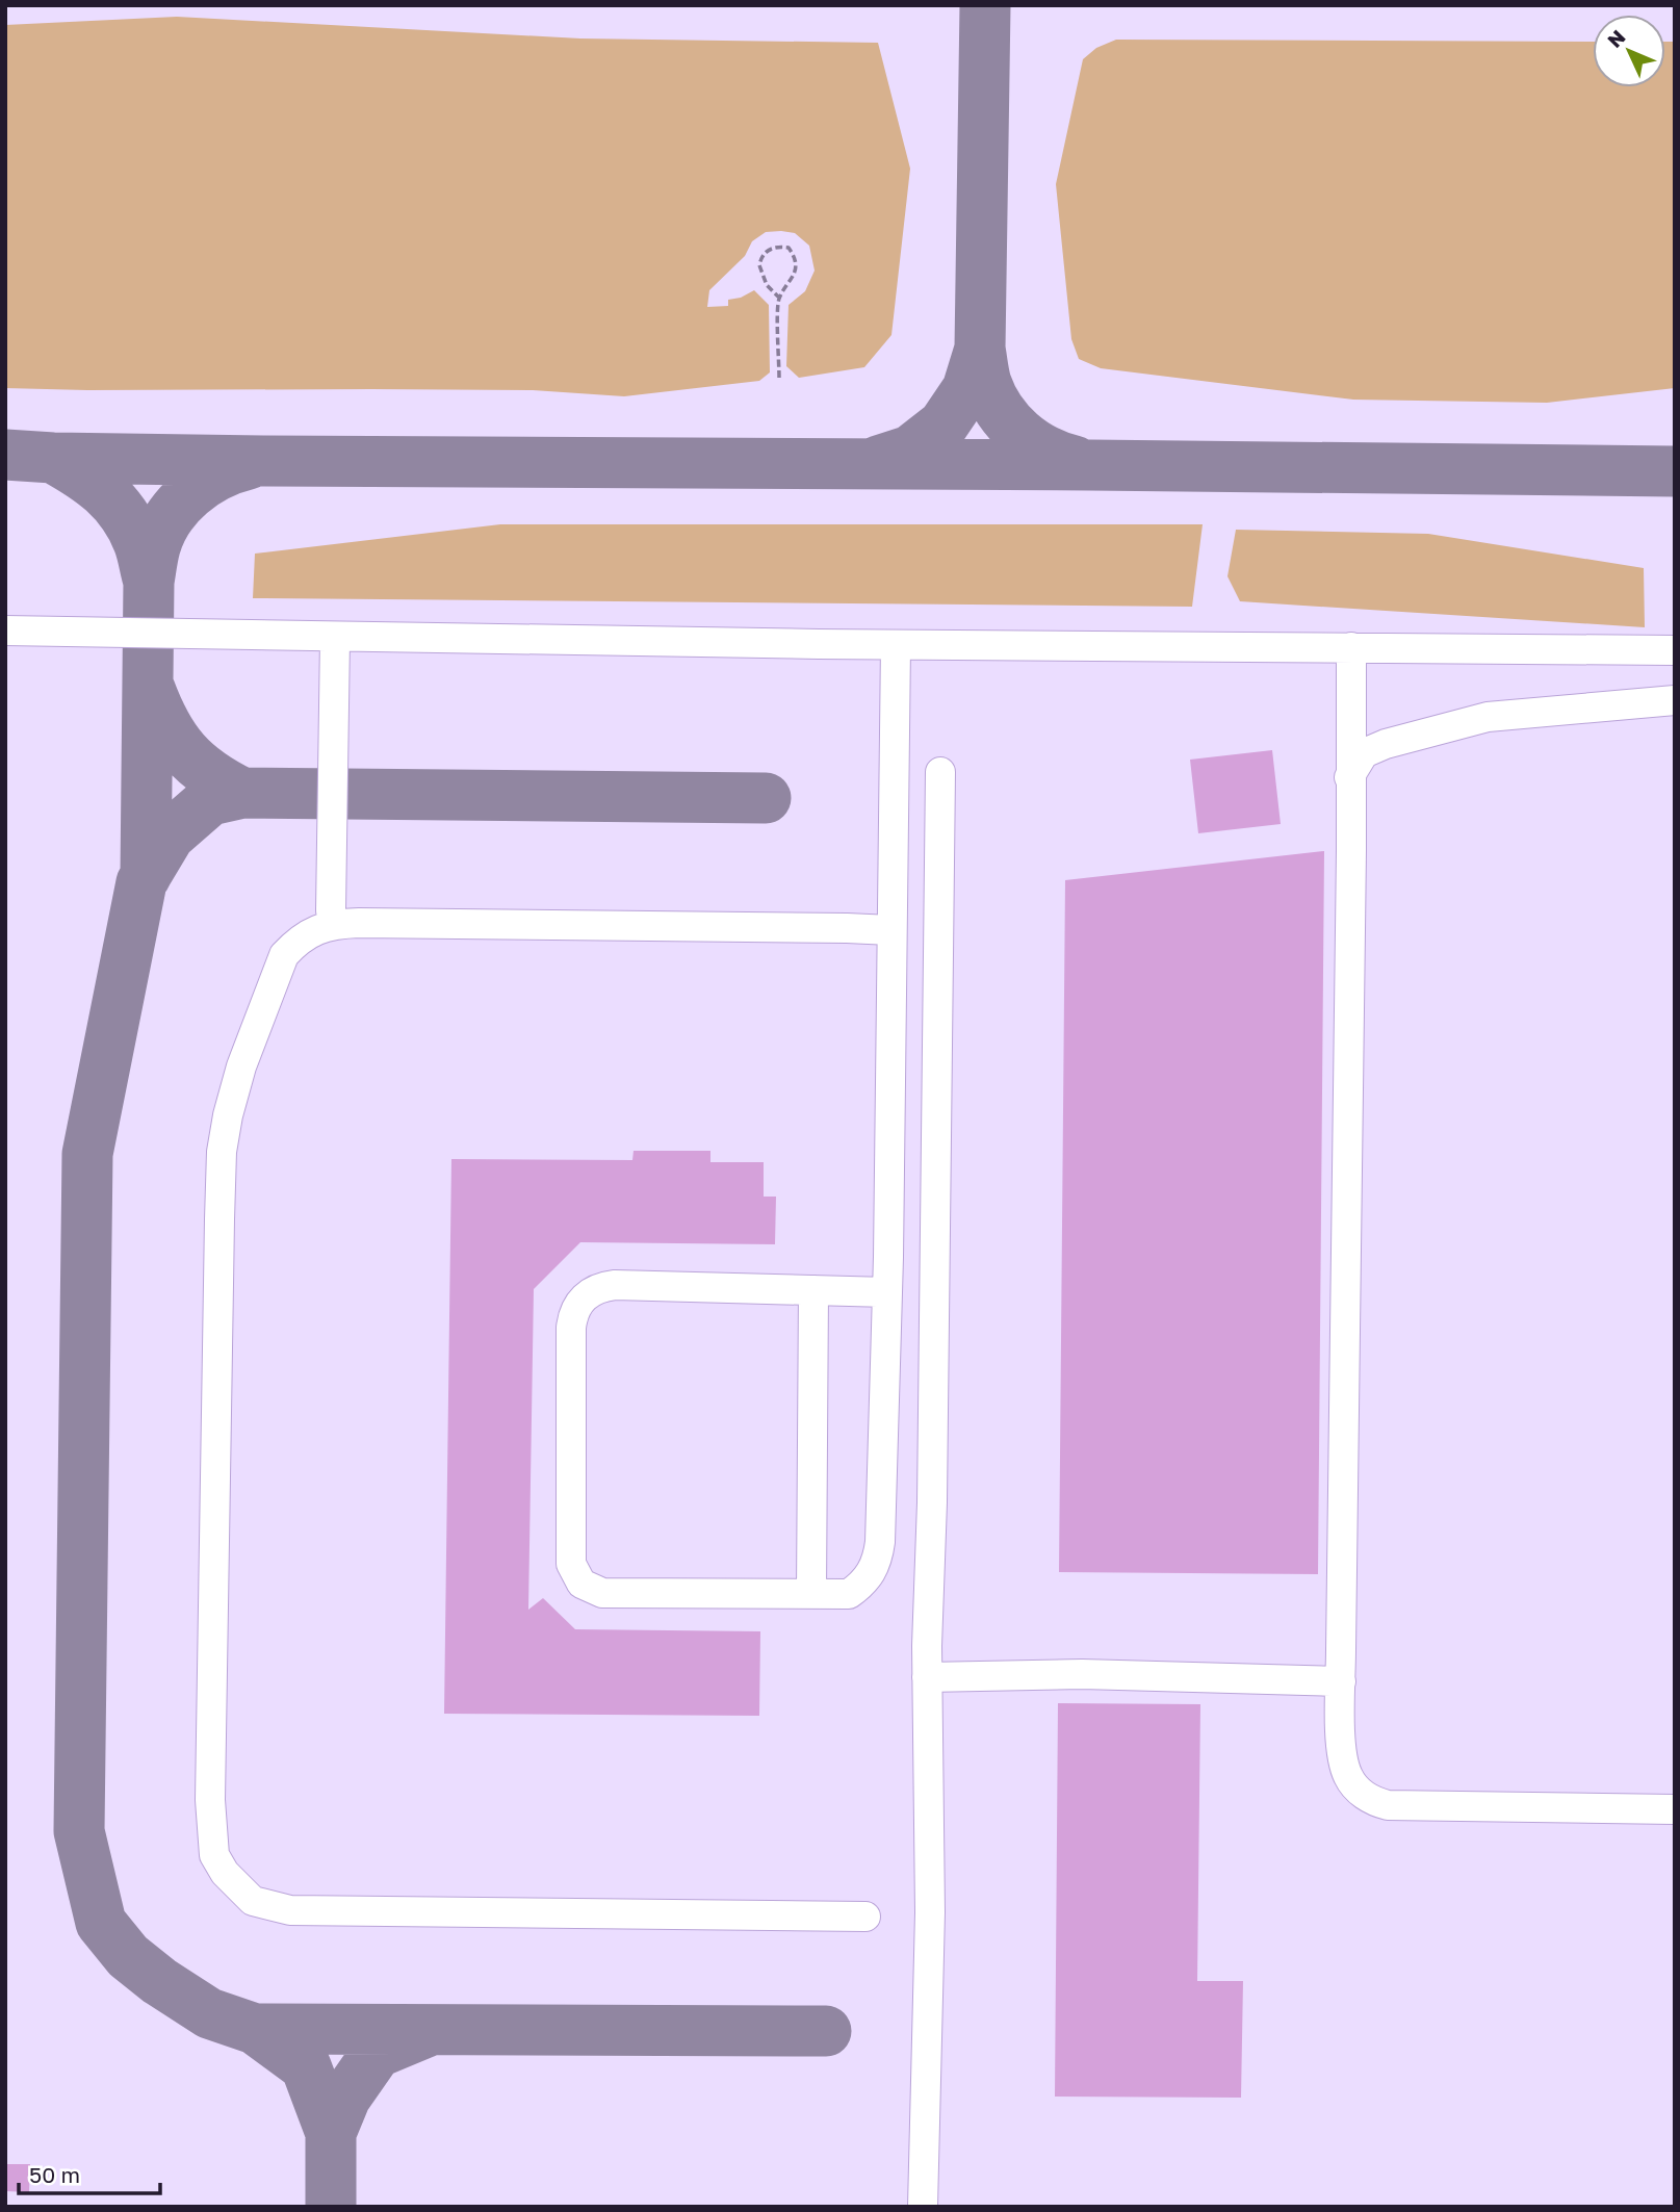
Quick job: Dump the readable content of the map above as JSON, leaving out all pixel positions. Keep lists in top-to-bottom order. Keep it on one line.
{"scale_bar":"50 m","north":"top left"}
